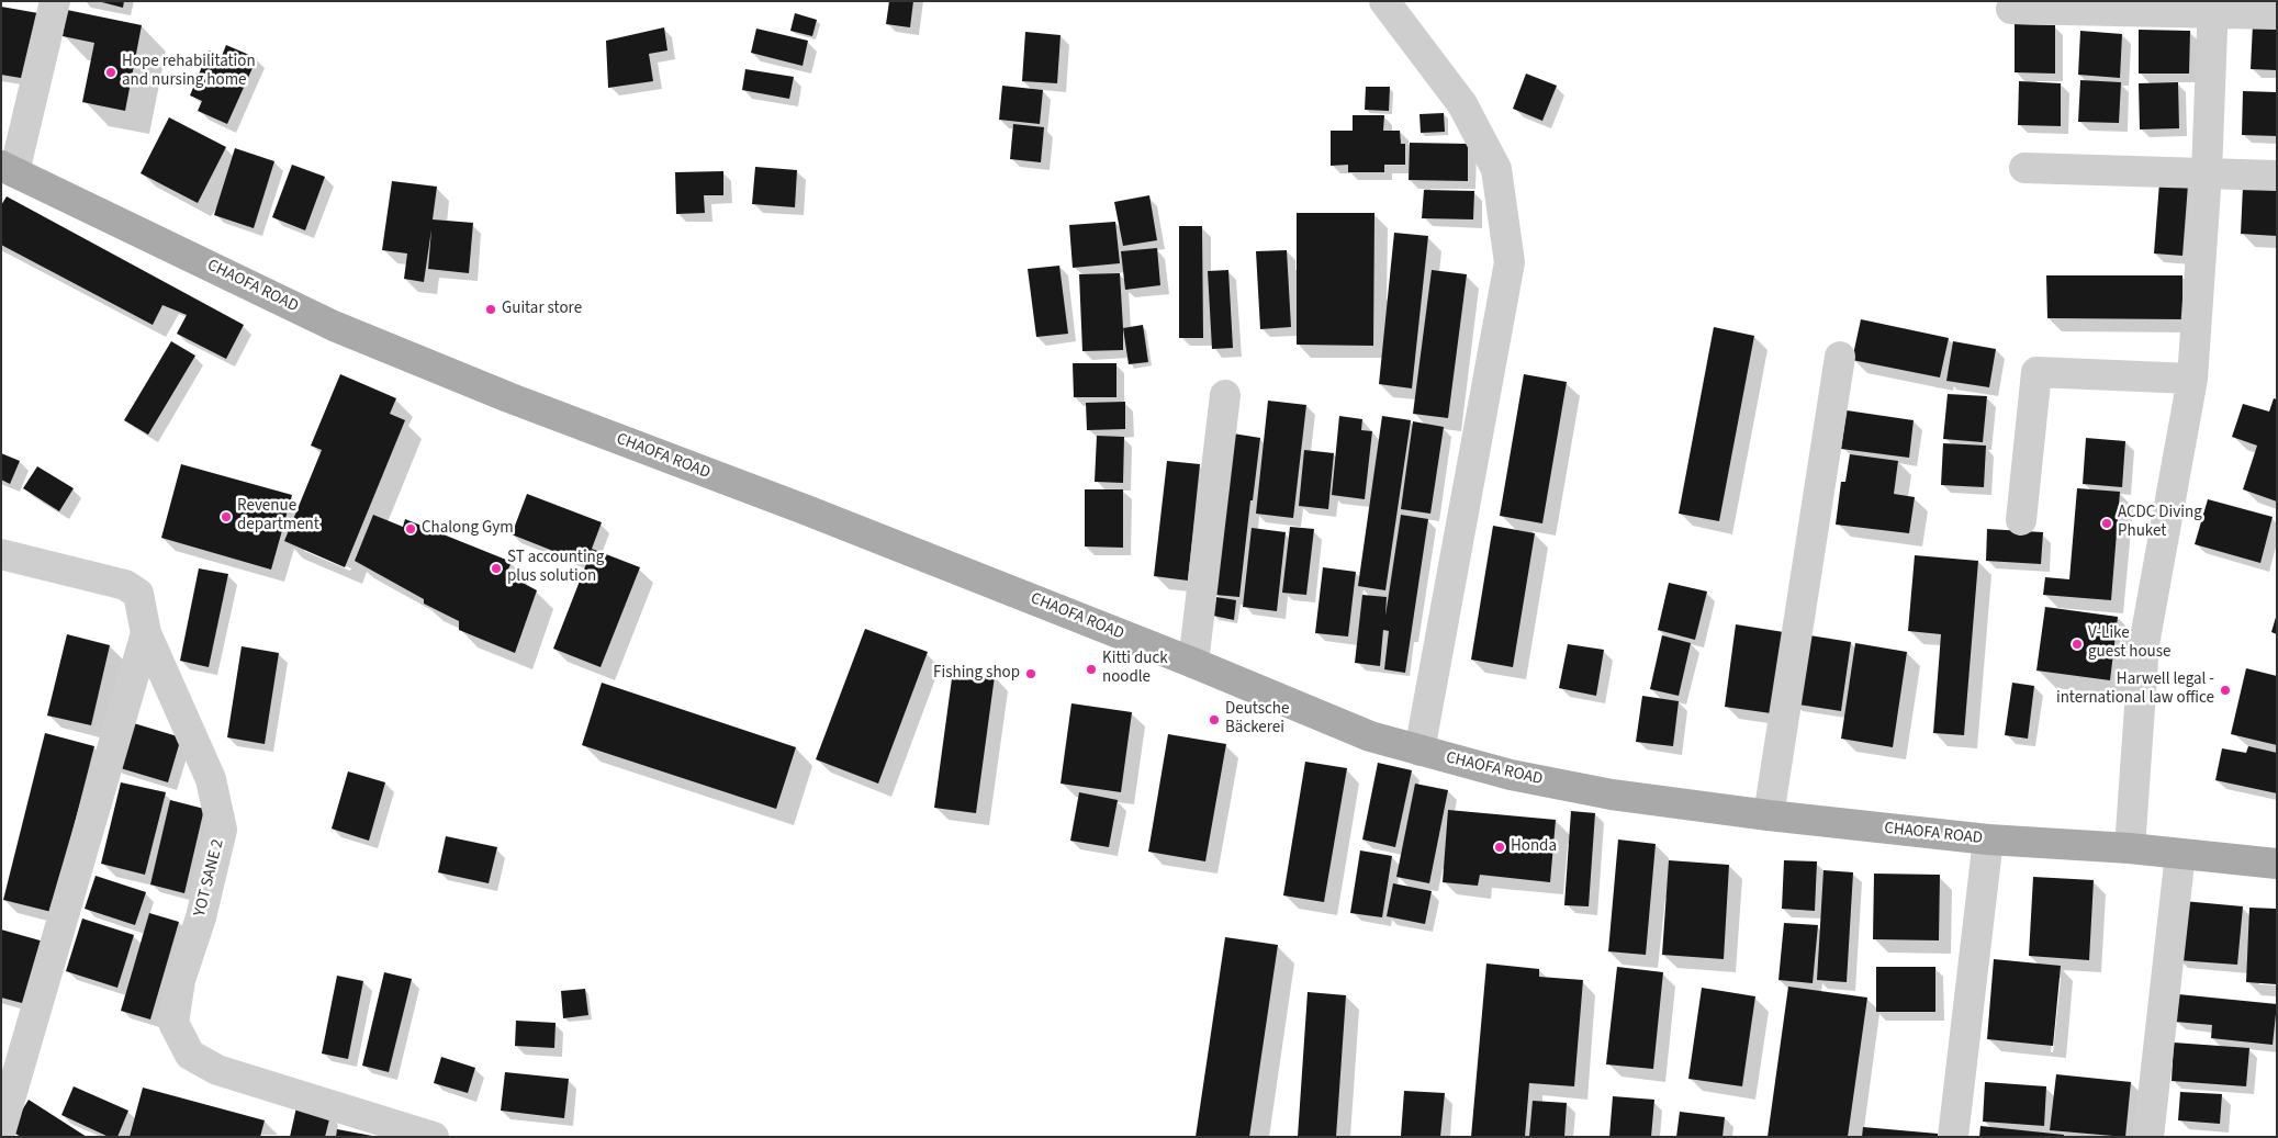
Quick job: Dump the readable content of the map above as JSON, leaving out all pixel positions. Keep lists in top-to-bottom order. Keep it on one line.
{"streets":{"main road":["CHAOFA ROAD"],"street":["YOT SANE 2"]},"places":["Hope rehabilitation and nursing home","Guitar store","Revenue department","ACDC Diving Phuket","Chalong Gym","ST accounting plus solution","V-Like guest house","Kitti duck noodle","Fishing shop","Harwell legal - international law office","Deutsche Bäckerei","Honda"]}
